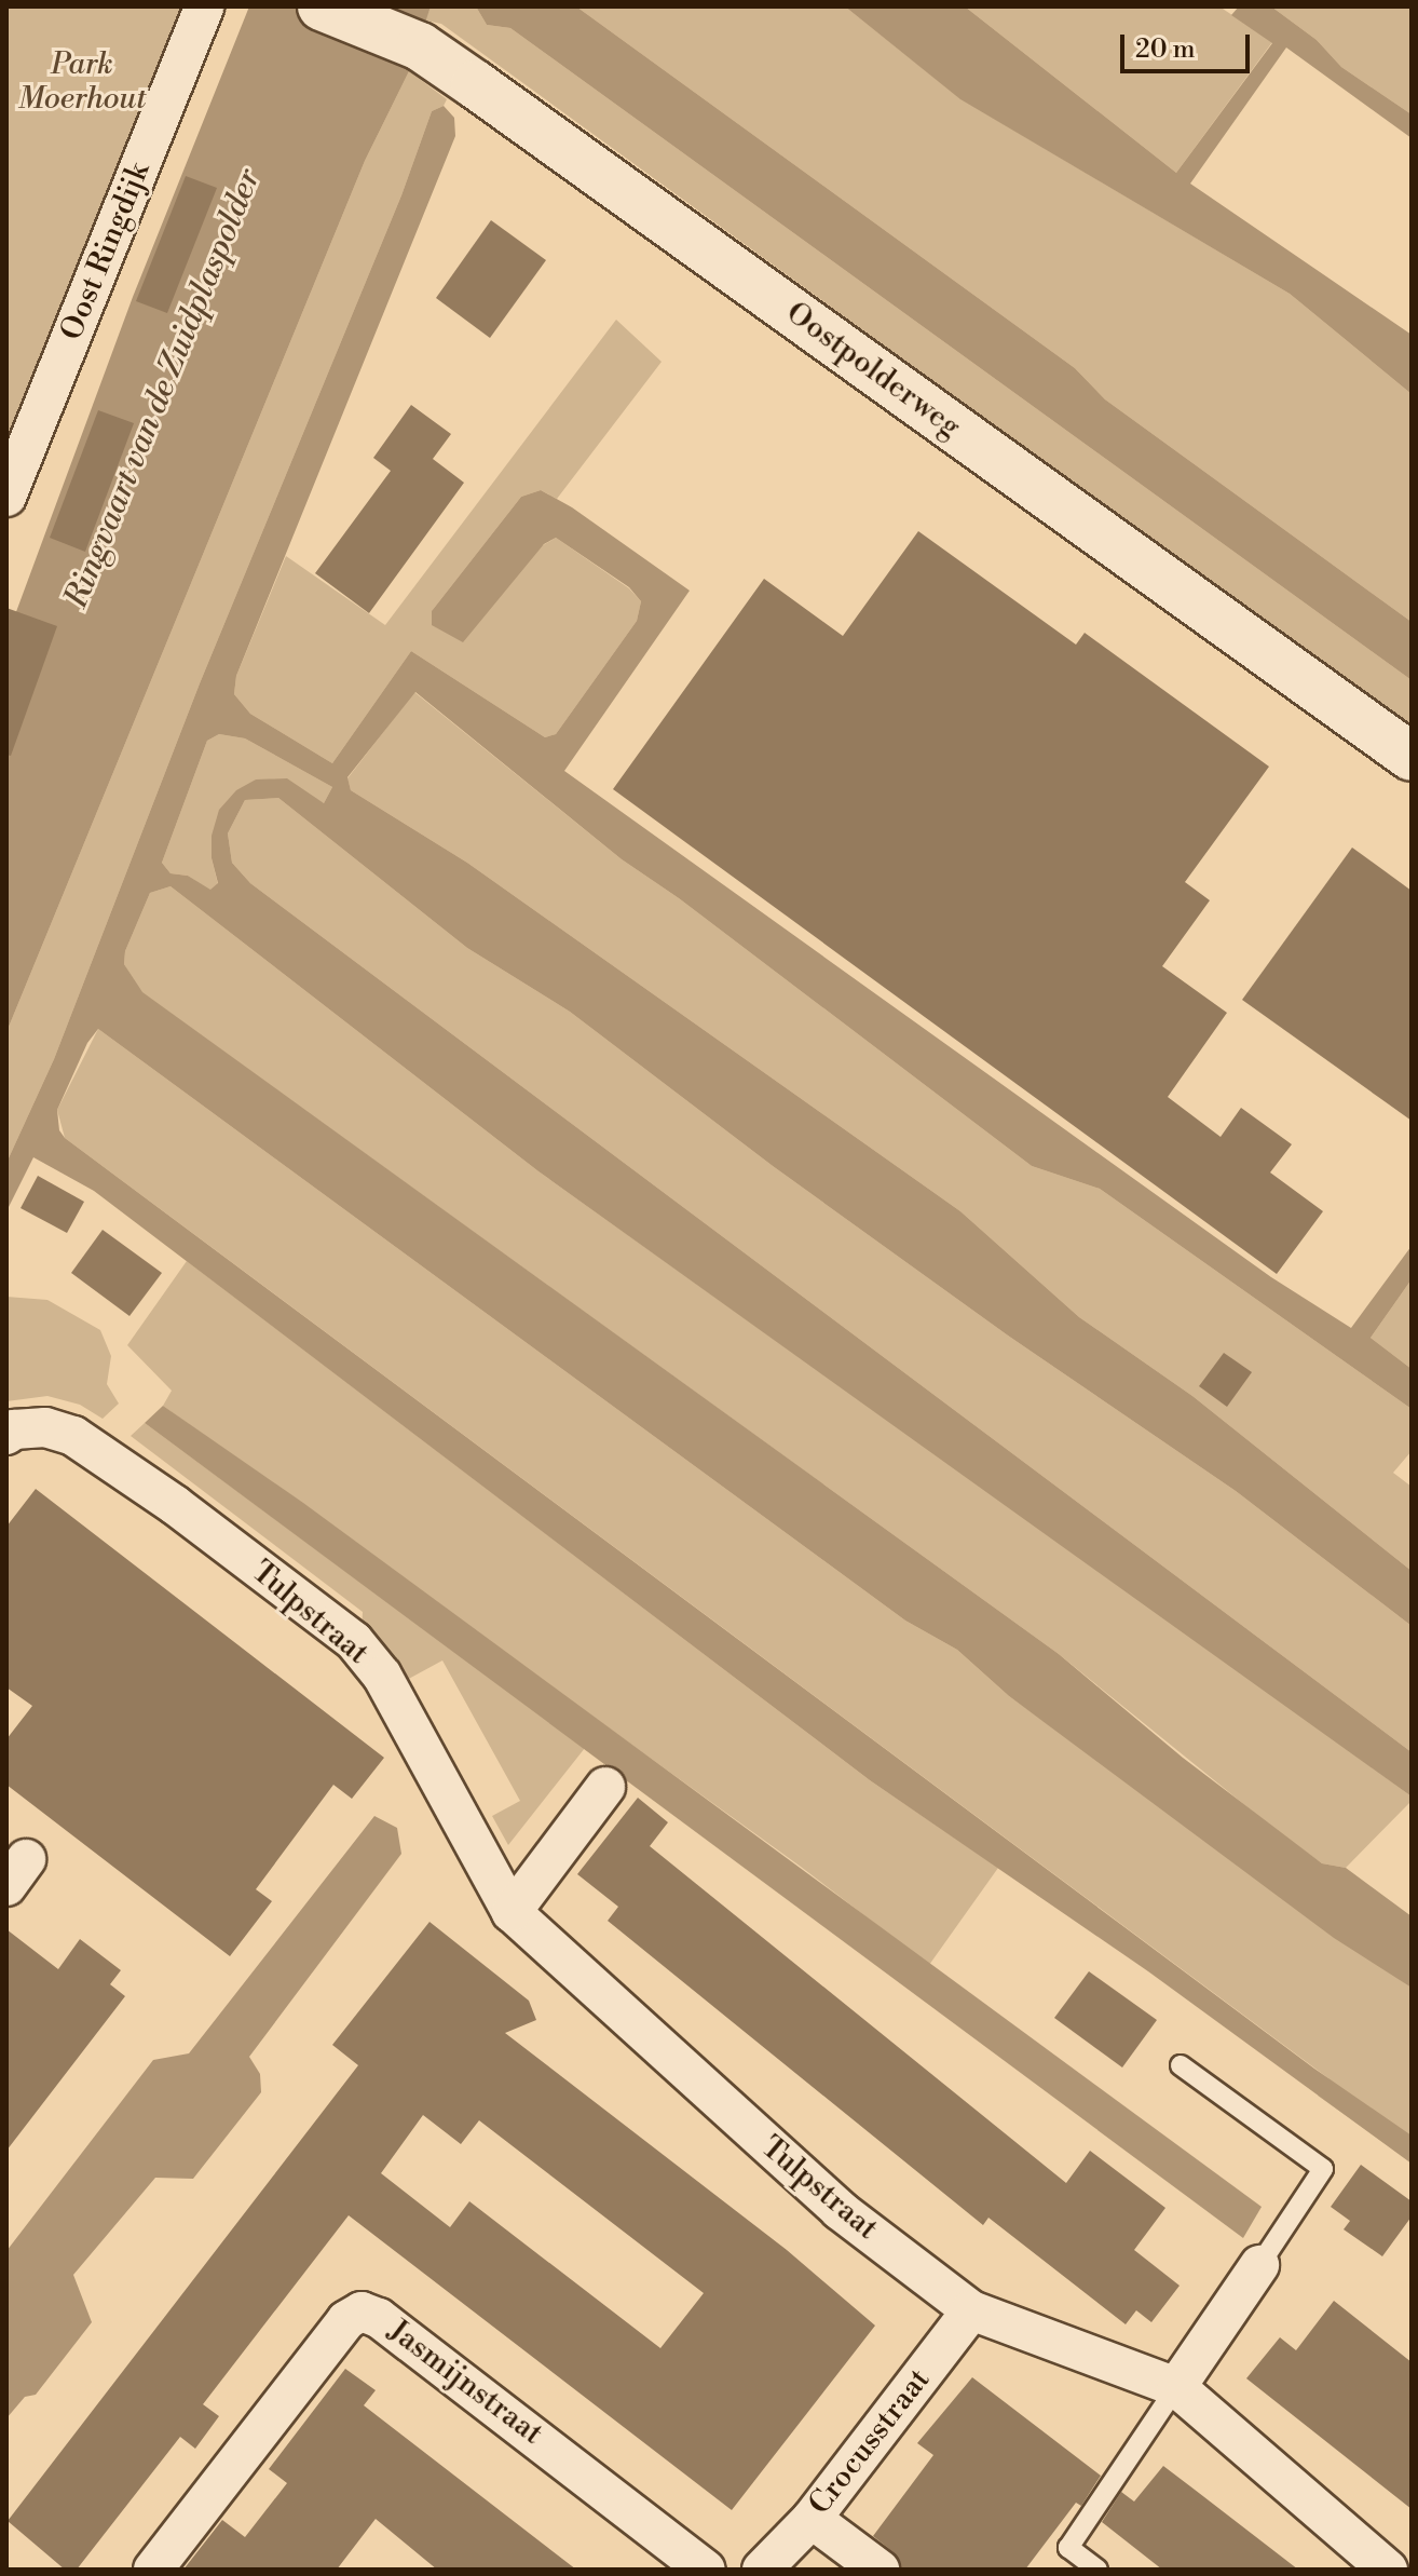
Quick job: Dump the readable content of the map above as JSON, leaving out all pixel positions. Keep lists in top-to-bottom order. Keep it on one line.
{"streets":{"street":["Oost Ringdijk","Oostpolderweg","Tulpstraat","Jasmijnstraat","Crocusstraat"]},"crossings":[["Tulpstraat","Crocusstraat"]],"water":["Ringvaart van de Zuidplaspolder"],"parks":["Park Moerhout"],"scale_bar":"20 m"}
